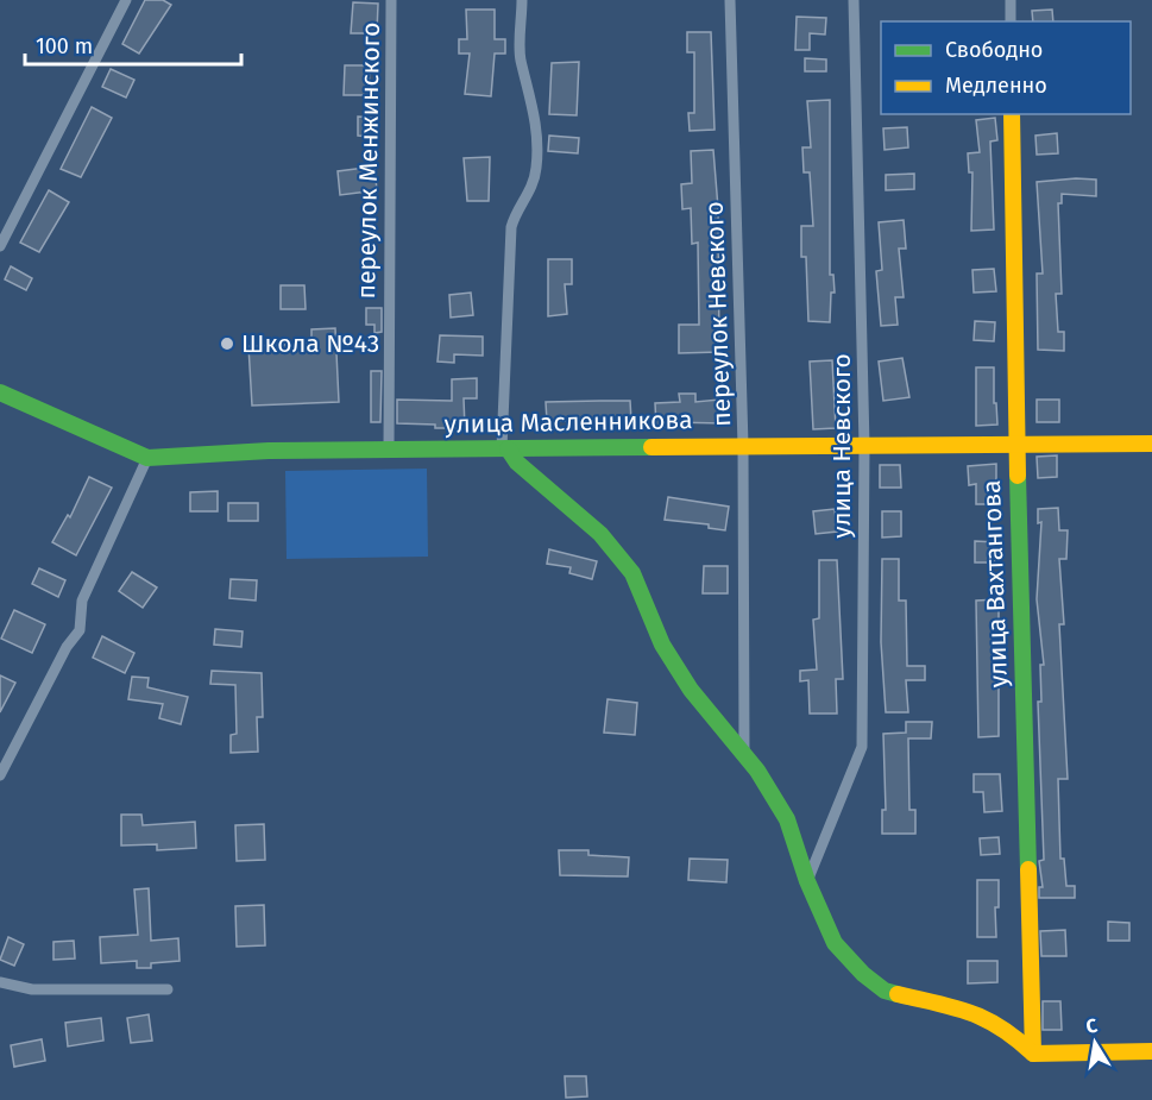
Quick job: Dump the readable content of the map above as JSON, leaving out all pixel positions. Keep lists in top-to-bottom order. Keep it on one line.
{"streets":{"street":["переулок Менжинского","переулок Невского","улица Масленникова","улица Невского","улица Вахтангова"]},"crossings":[["переулок Менжинского","улица Масленникова"],["переулок Невского","улица Масленникова"],["улица Масленникова","улица Невского"],["улица Масленникова","улица Вахтангова"]],"places":["Школа №43"],"legend":["Свободно","Медленно"],"scale_bar":"100 m","north":"top"}
